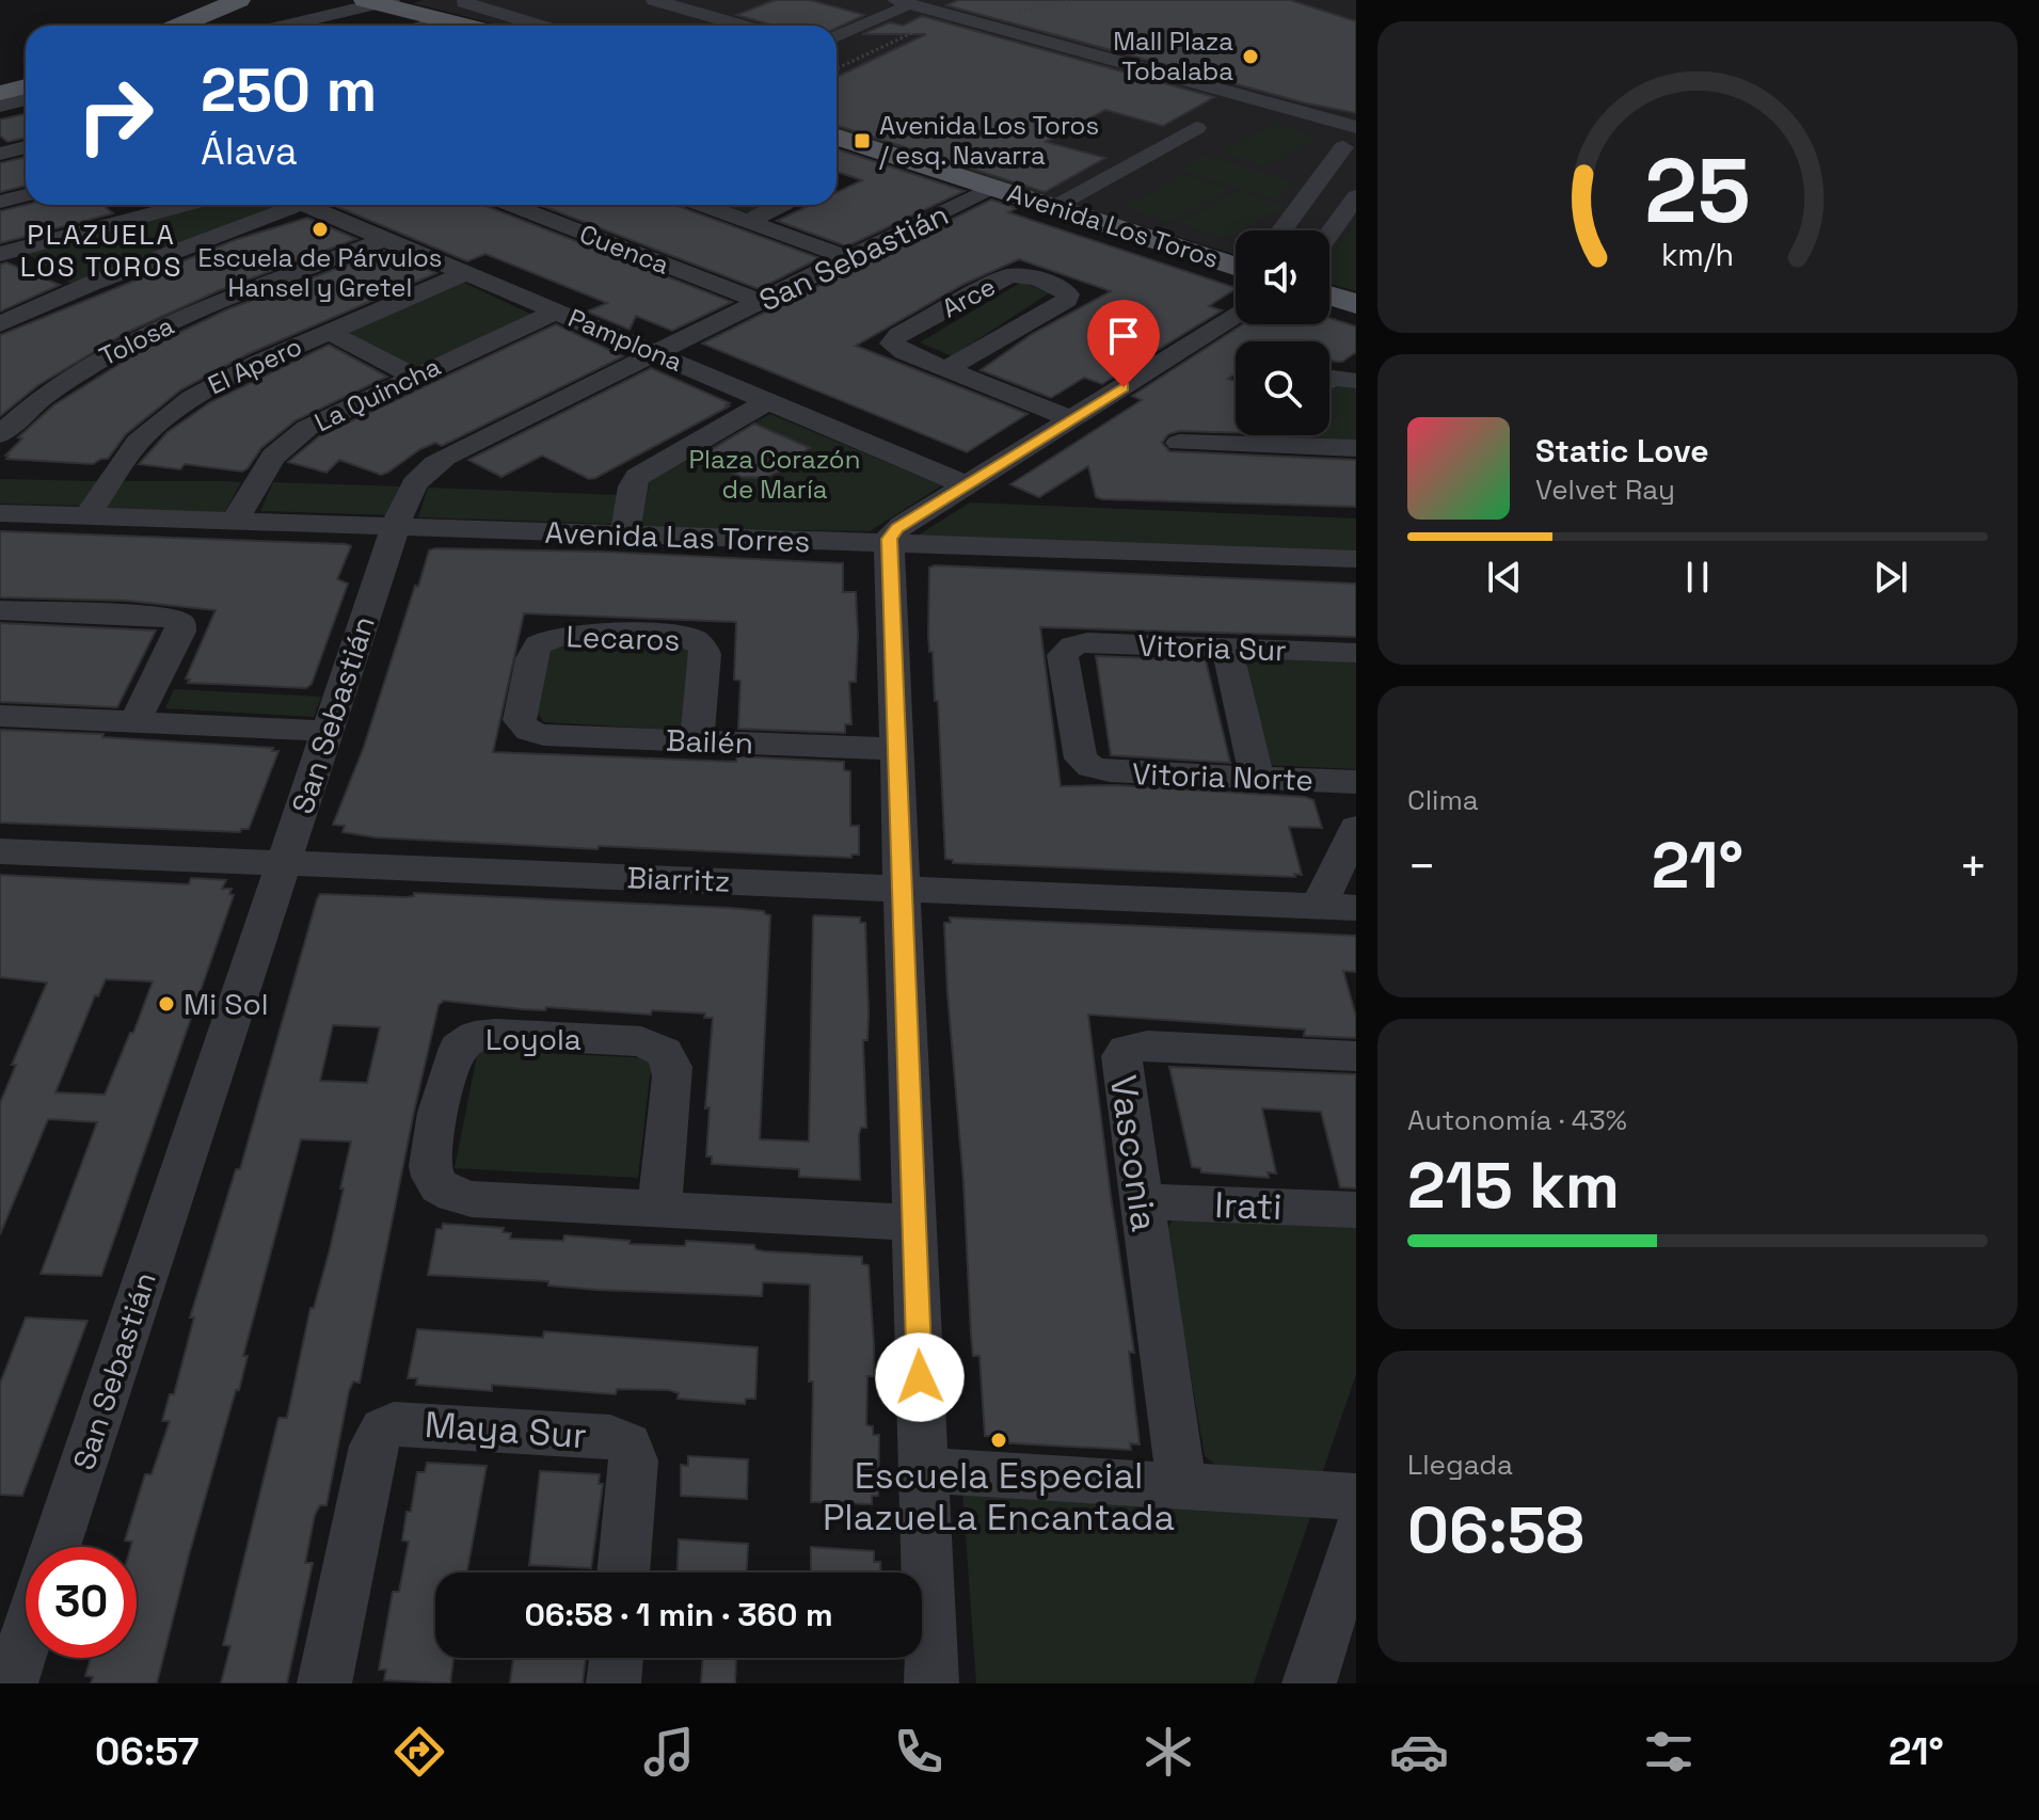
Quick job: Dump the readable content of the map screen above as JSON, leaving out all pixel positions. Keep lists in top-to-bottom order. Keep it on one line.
{"streets":{"main road":["Avenida Los Toros"],"street":["Cuenca","San Sebastián","Arce","Pamplona","Tolosa","El Apero","La Quincha","Avenida Las Torres","Lecaros","Vitoria Sur","Bailén","Vitoria Norte","Biarritz","Loyola","Vasconia","Irati","Maya Sur"]},"crossings":[["Avenida Los Toros","San Sebastián"],["Cuenca","San Sebastián"],["San Sebastián","Pamplona"],["San Sebastián","Avenida Las Torres"],["San Sebastián","Biarritz"],["Pamplona","Tolosa"],["Pamplona","El Apero"],["Pamplona","La Quincha"],["El Apero","Avenida Las Torres"],["La Quincha","Avenida Las Torres"],["Lecaros","Bailén"],["Vitoria Sur","Vitoria Norte"],["Vasconia","Irati"]],"districts":["PLAZUELA LOS TOROS"],"parks":["Plaza Corazón de María"],"places":{"other":["Mall Plaza Tobalaba","Escuela de Párvulos Hansel y Gretel","Mi Sol","Escuela Especial PlazueLa Encantada"],"transit":["Avenida Los Toros / esq. Navarra"]},"page":{"turn":["250 m","Álava"],"song":["Static Love","Velvet Ray"],"tile":["Clima",["Autonomía · 43%","215 km"],["Llegada","06:58"]],"heat":["−","21°","+"],"limit":"30","trip":"06:58 · 1 min · 360 m","tabs":["06:57","21°"],"gauge":["25","km/h"]}}
